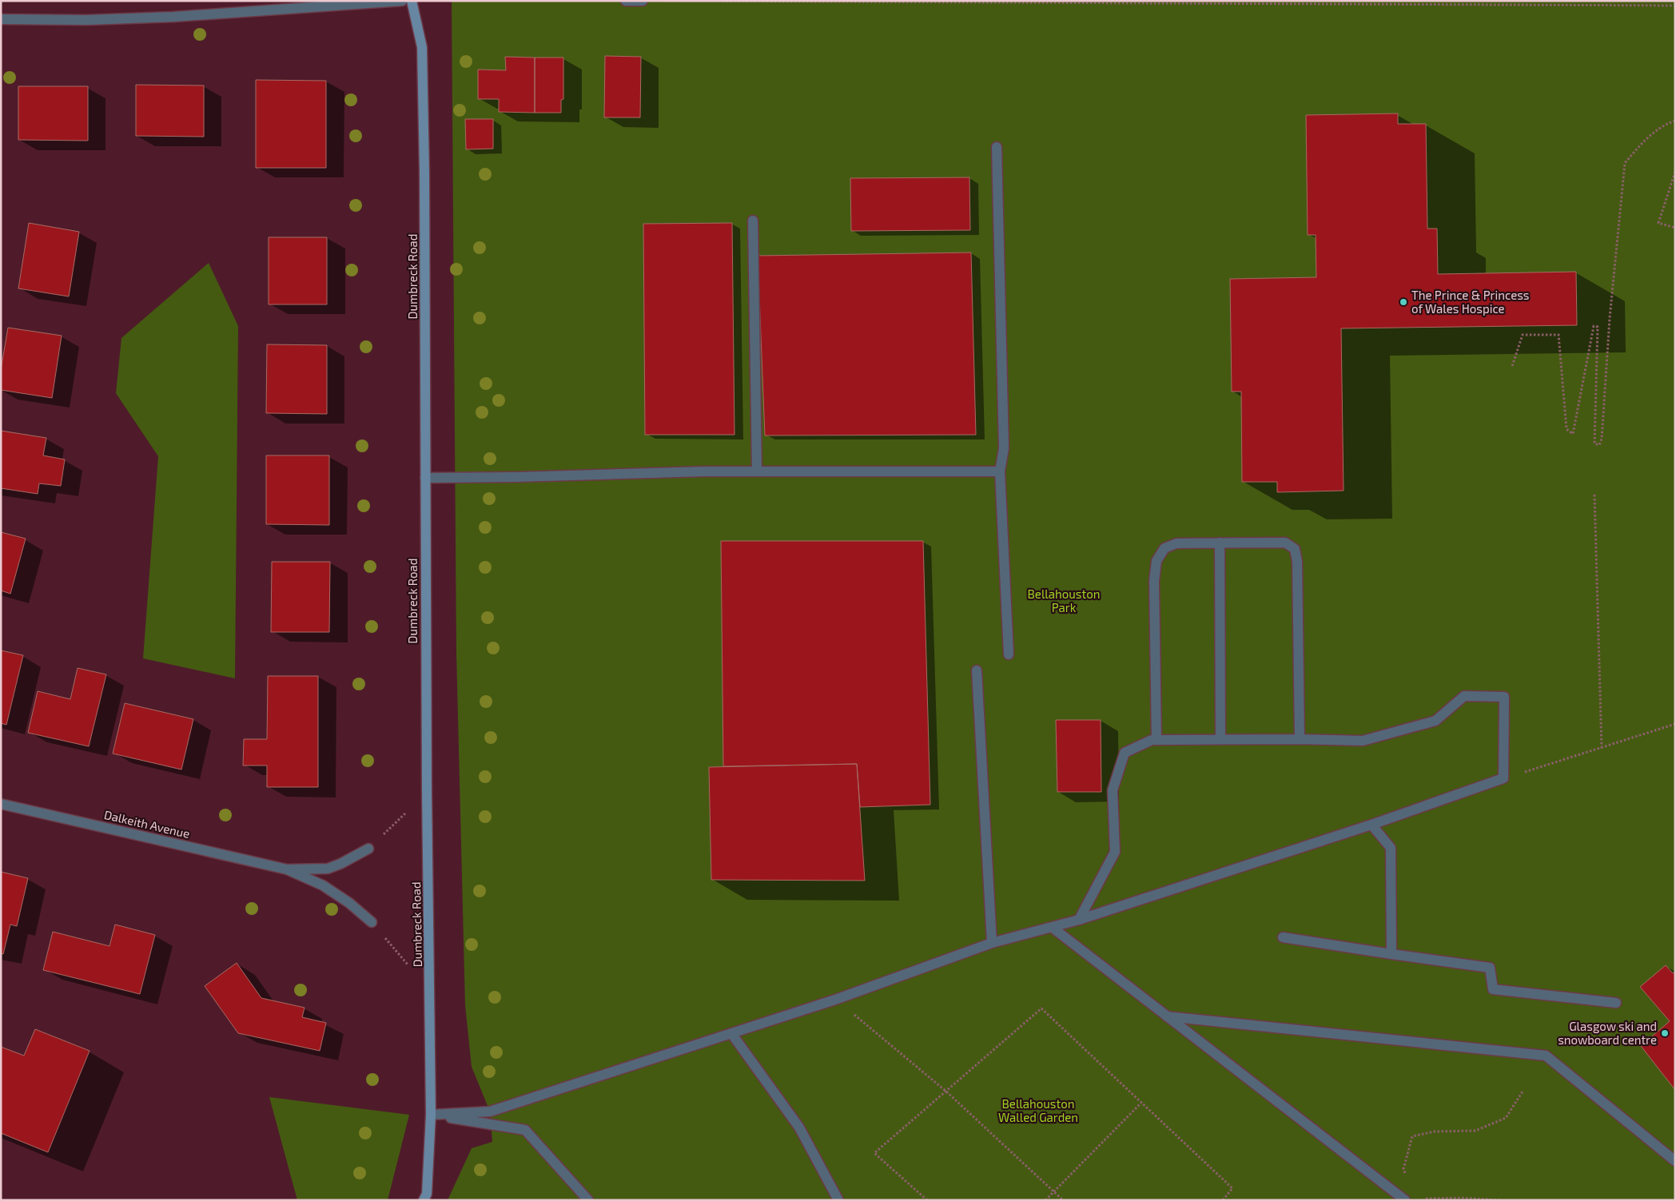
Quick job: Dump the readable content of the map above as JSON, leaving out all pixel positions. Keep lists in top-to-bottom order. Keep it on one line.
{"streets":{"main road":["Dumbreck Road"],"street":["Dalkeith Avenue"]},"parks":["Bellahouston Park","Bellahouston Walled Garden"],"places":["The Prince & Princess of Wales Hospice","Glasgow ski and snowboard centre"]}
